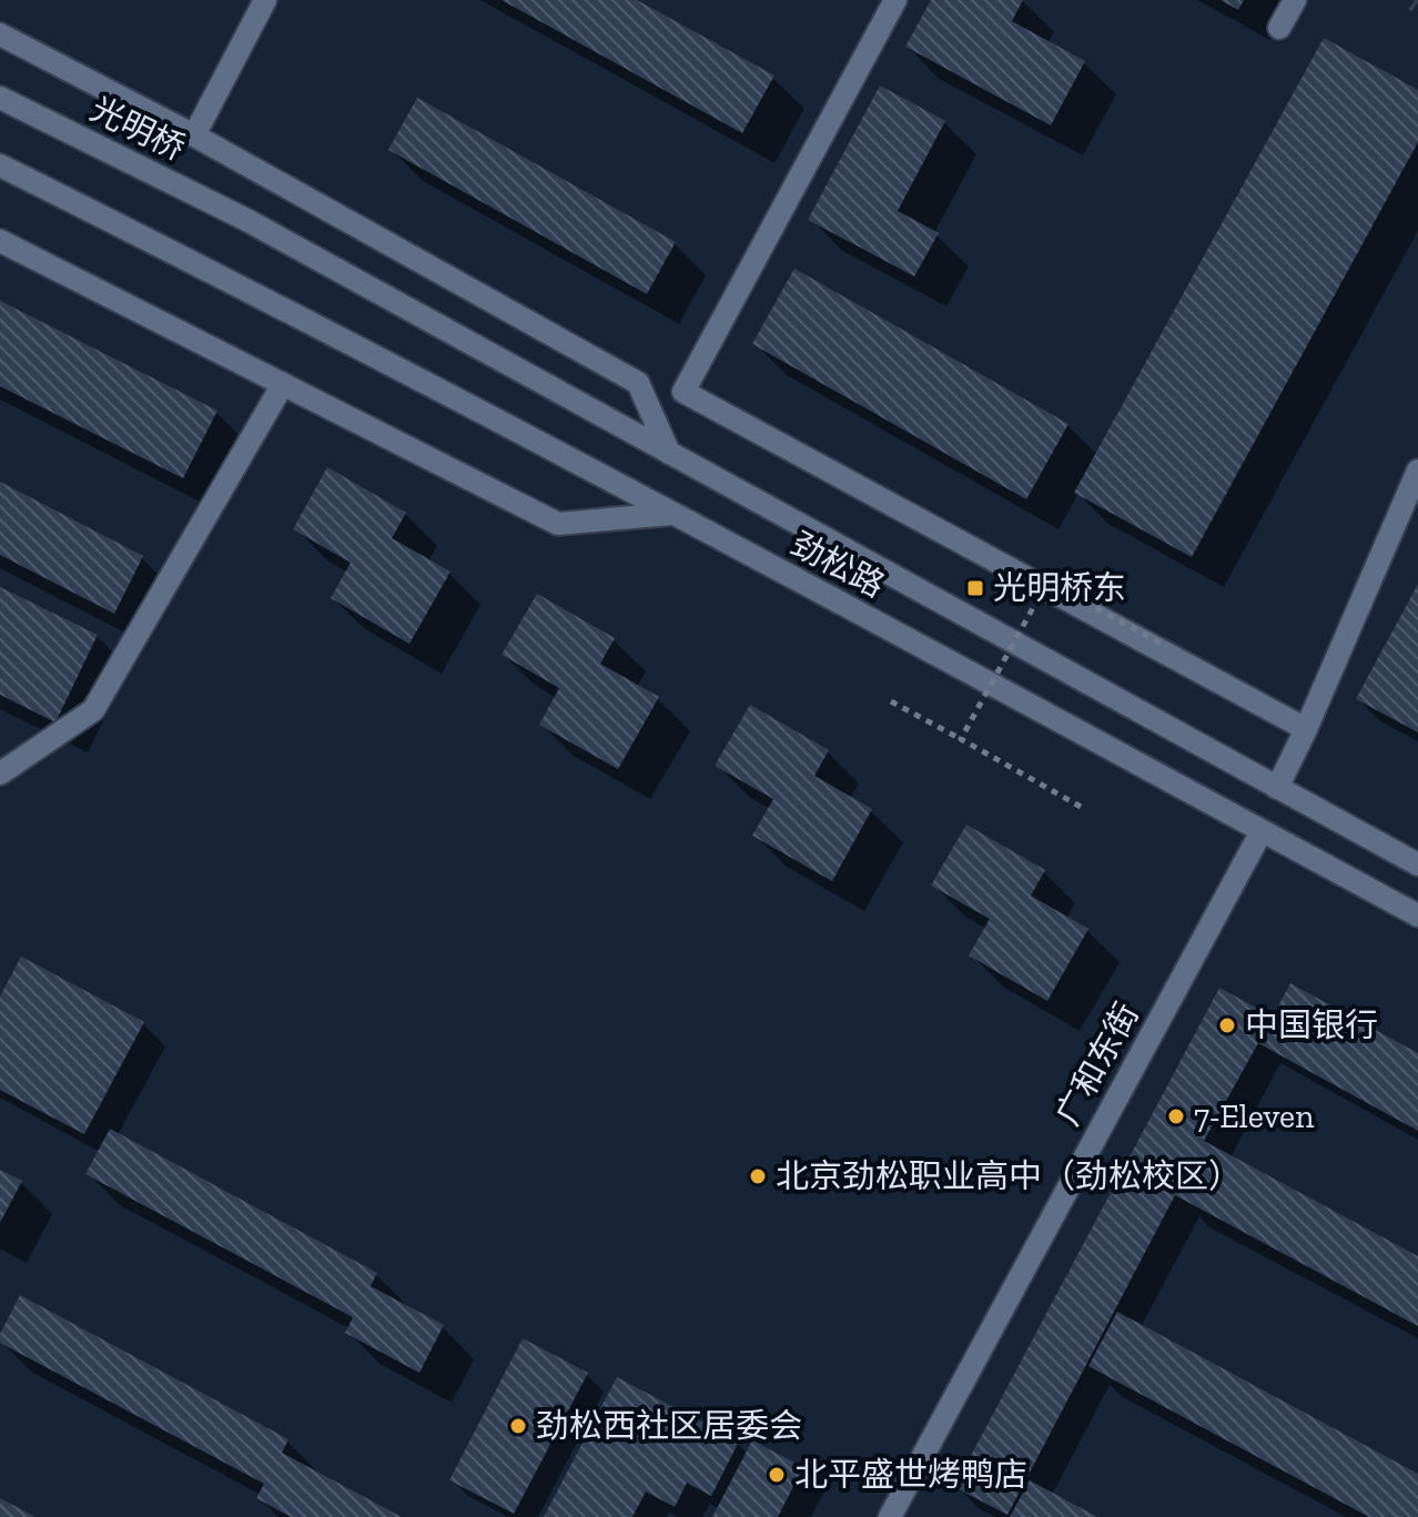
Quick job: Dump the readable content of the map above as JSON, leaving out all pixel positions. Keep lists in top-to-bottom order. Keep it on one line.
{"streets":{"street":["光明桥","劲松路","广和东街"]},"crossings":[["光明桥","劲松路"],["劲松路","广和东街"]],"places":{"transit":["光明桥东"],"other":["中国银行","7-Eleven","北京劲松职业高中（劲松校区）","劲松西社区居委会","北平盛世烤鸭店"]}}
